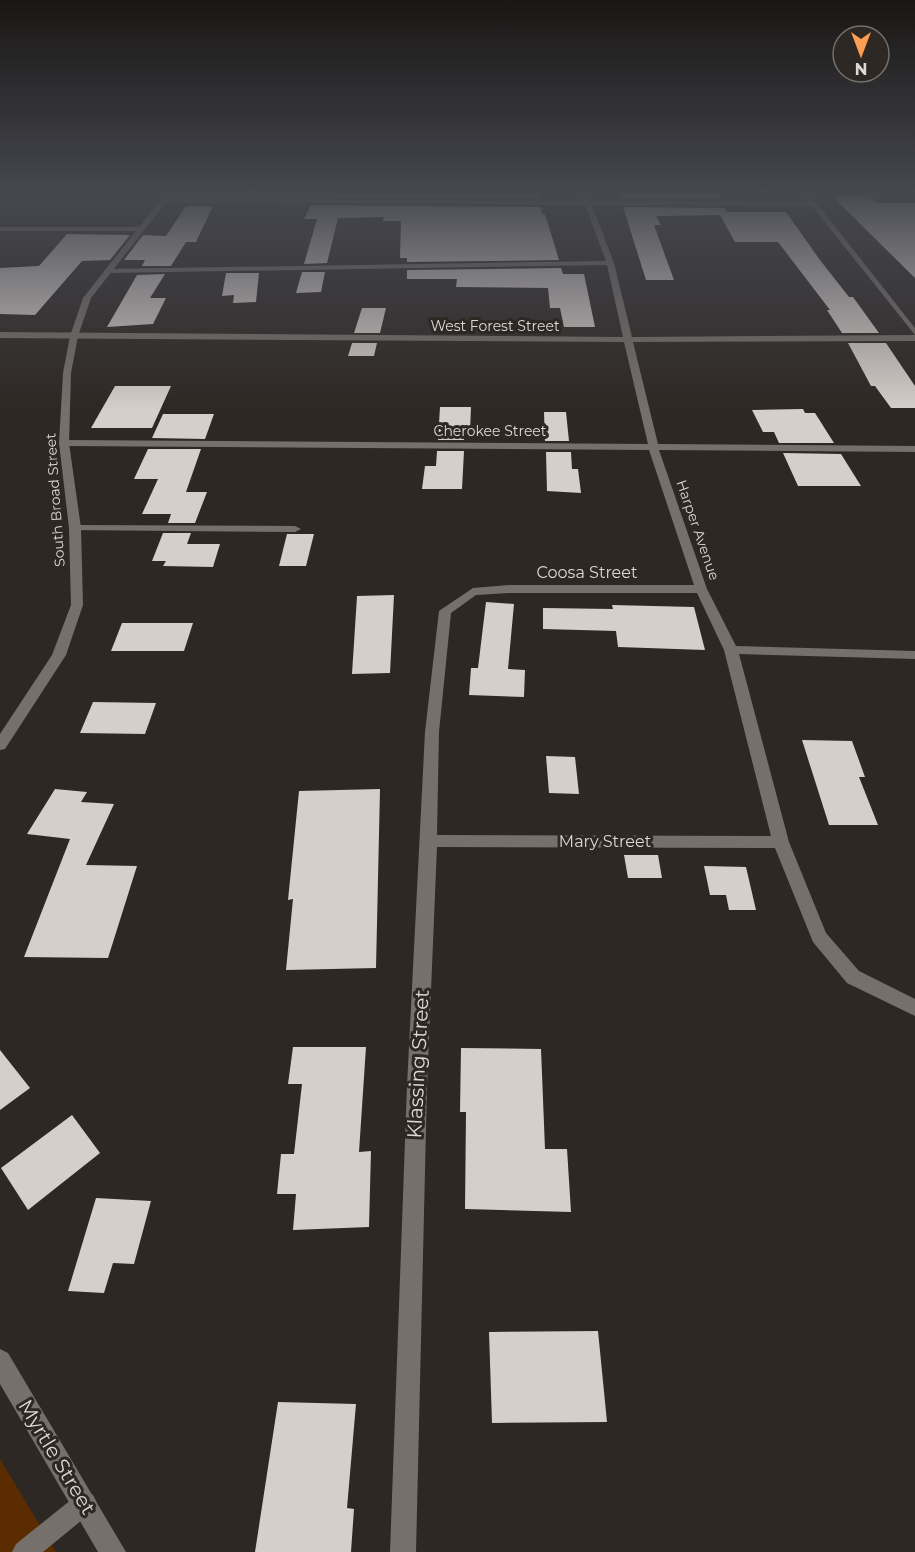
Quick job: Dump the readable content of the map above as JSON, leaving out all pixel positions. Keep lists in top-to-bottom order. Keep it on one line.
{"streets":{"street":["West Forest Street","Cherokee Street","South Broad Street","Harper Avenue","Coosa Street","Mary Street","Klassing Street","Myrtle Street"]},"crossings":[["West Forest Street","South Broad Street"],["West Forest Street","Harper Avenue"],["Cherokee Street","South Broad Street"],["Cherokee Street","Harper Avenue"],["Harper Avenue","Coosa Street"],["Harper Avenue","Mary Street"],["Coosa Street","Klassing Street"],["Mary Street","Klassing Street"]],"north":"bottom"}
